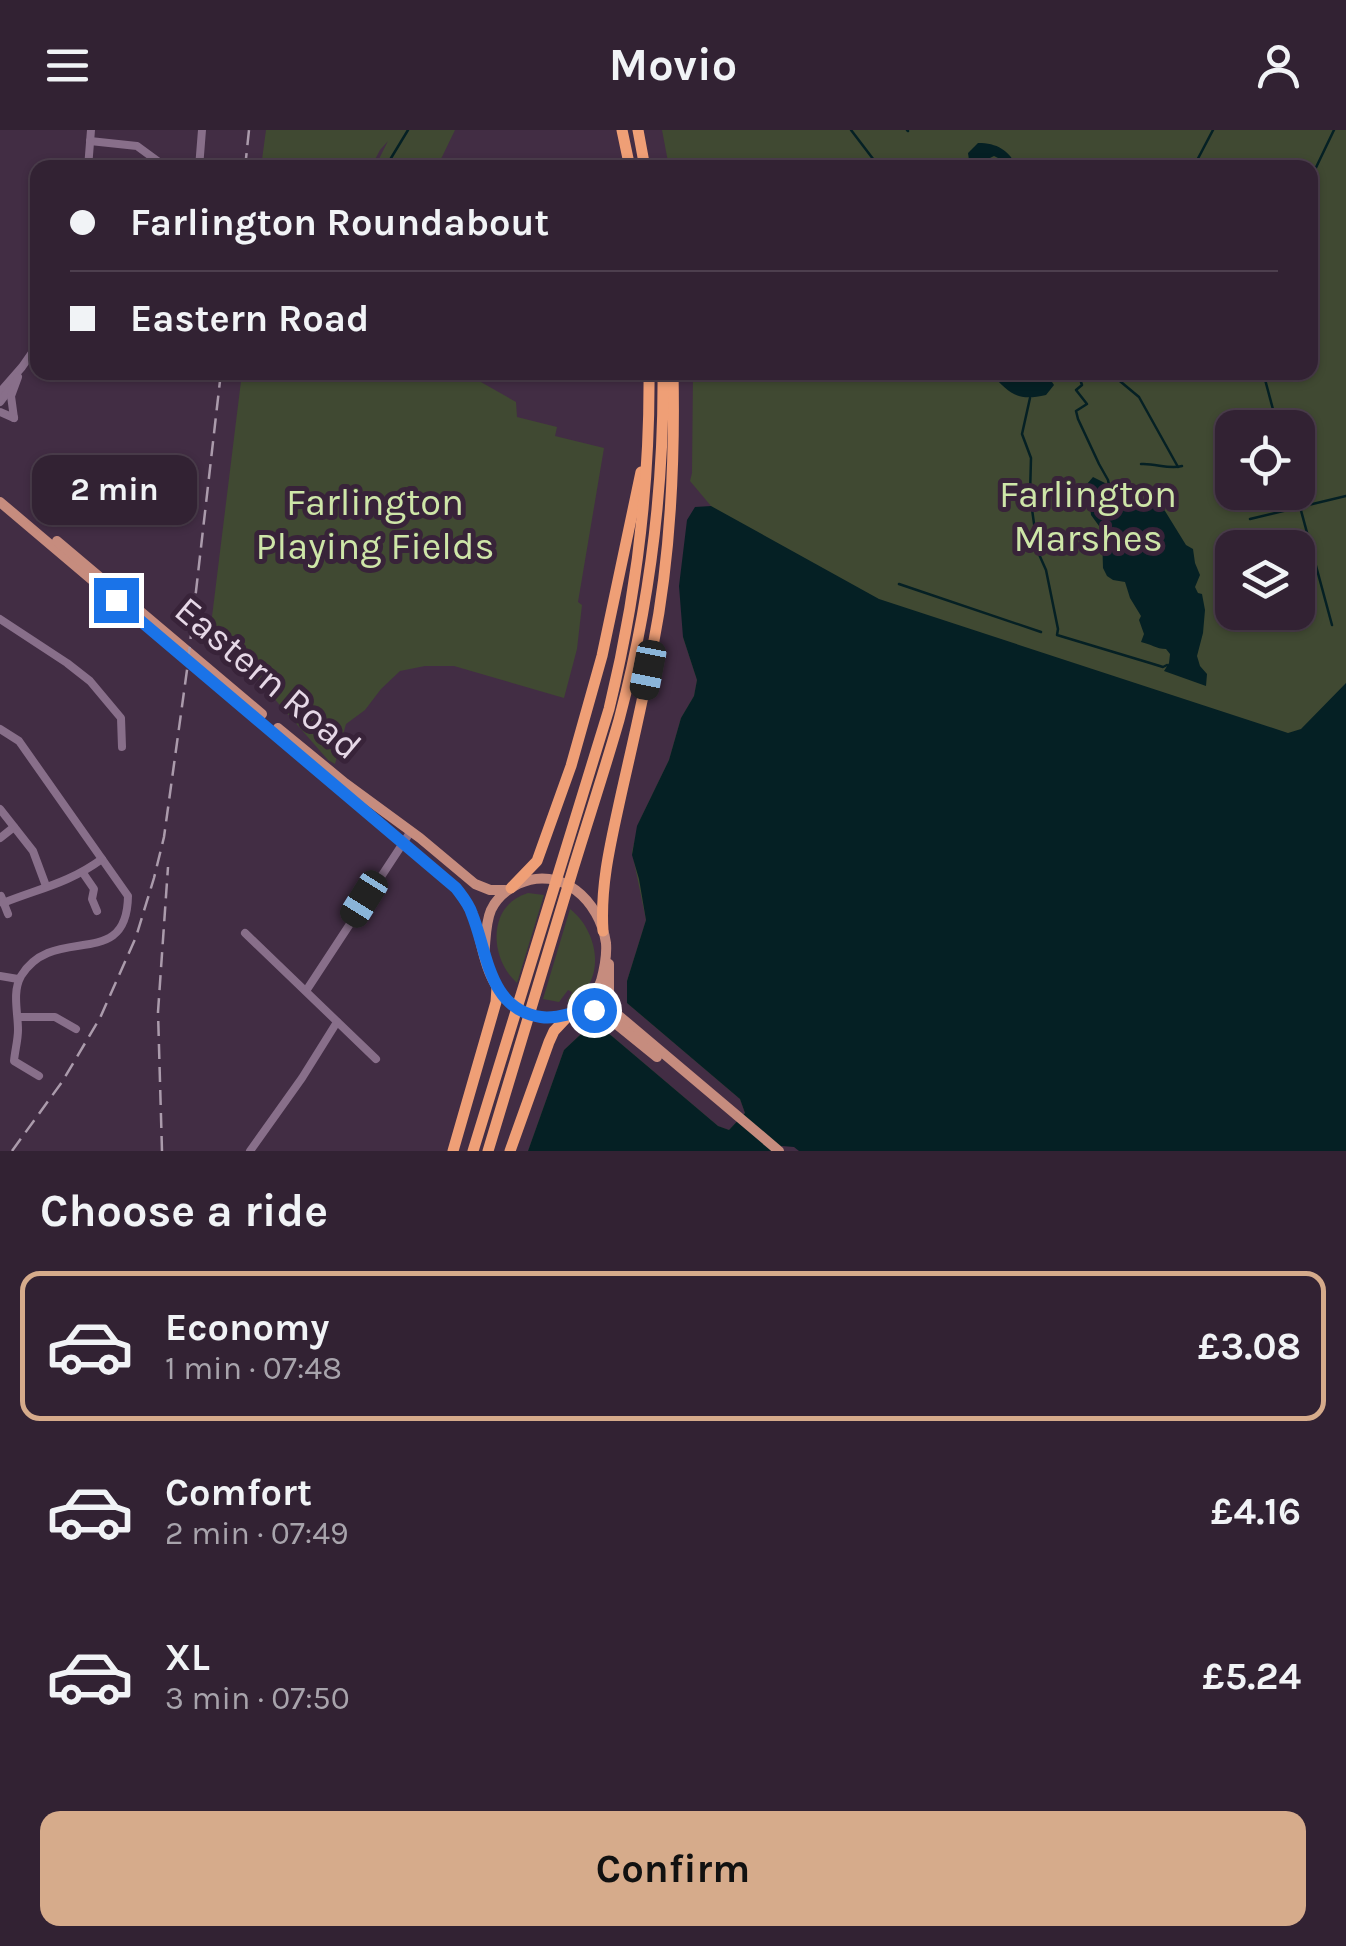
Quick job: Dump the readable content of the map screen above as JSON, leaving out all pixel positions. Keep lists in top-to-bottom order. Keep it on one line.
{"streets":{"main road":["Eastern Road"]},"parks":["Farlington Marshes","Farlington Playing Fields"],"page":{"header":"Movio","banner":["Farlington Roundabout","Eastern Road"],"bubble":"2 min","heading":"Choose a ride","list":[{"name":"Economy","note":"1 min · 07:48","value":"£3.08"},{"name":"Comfort","note":"2 min · 07:49","value":"£4.16"},{"name":"XL","note":"3 min · 07:50","value":"£5.24"}],"buttons":"Confirm"}}
